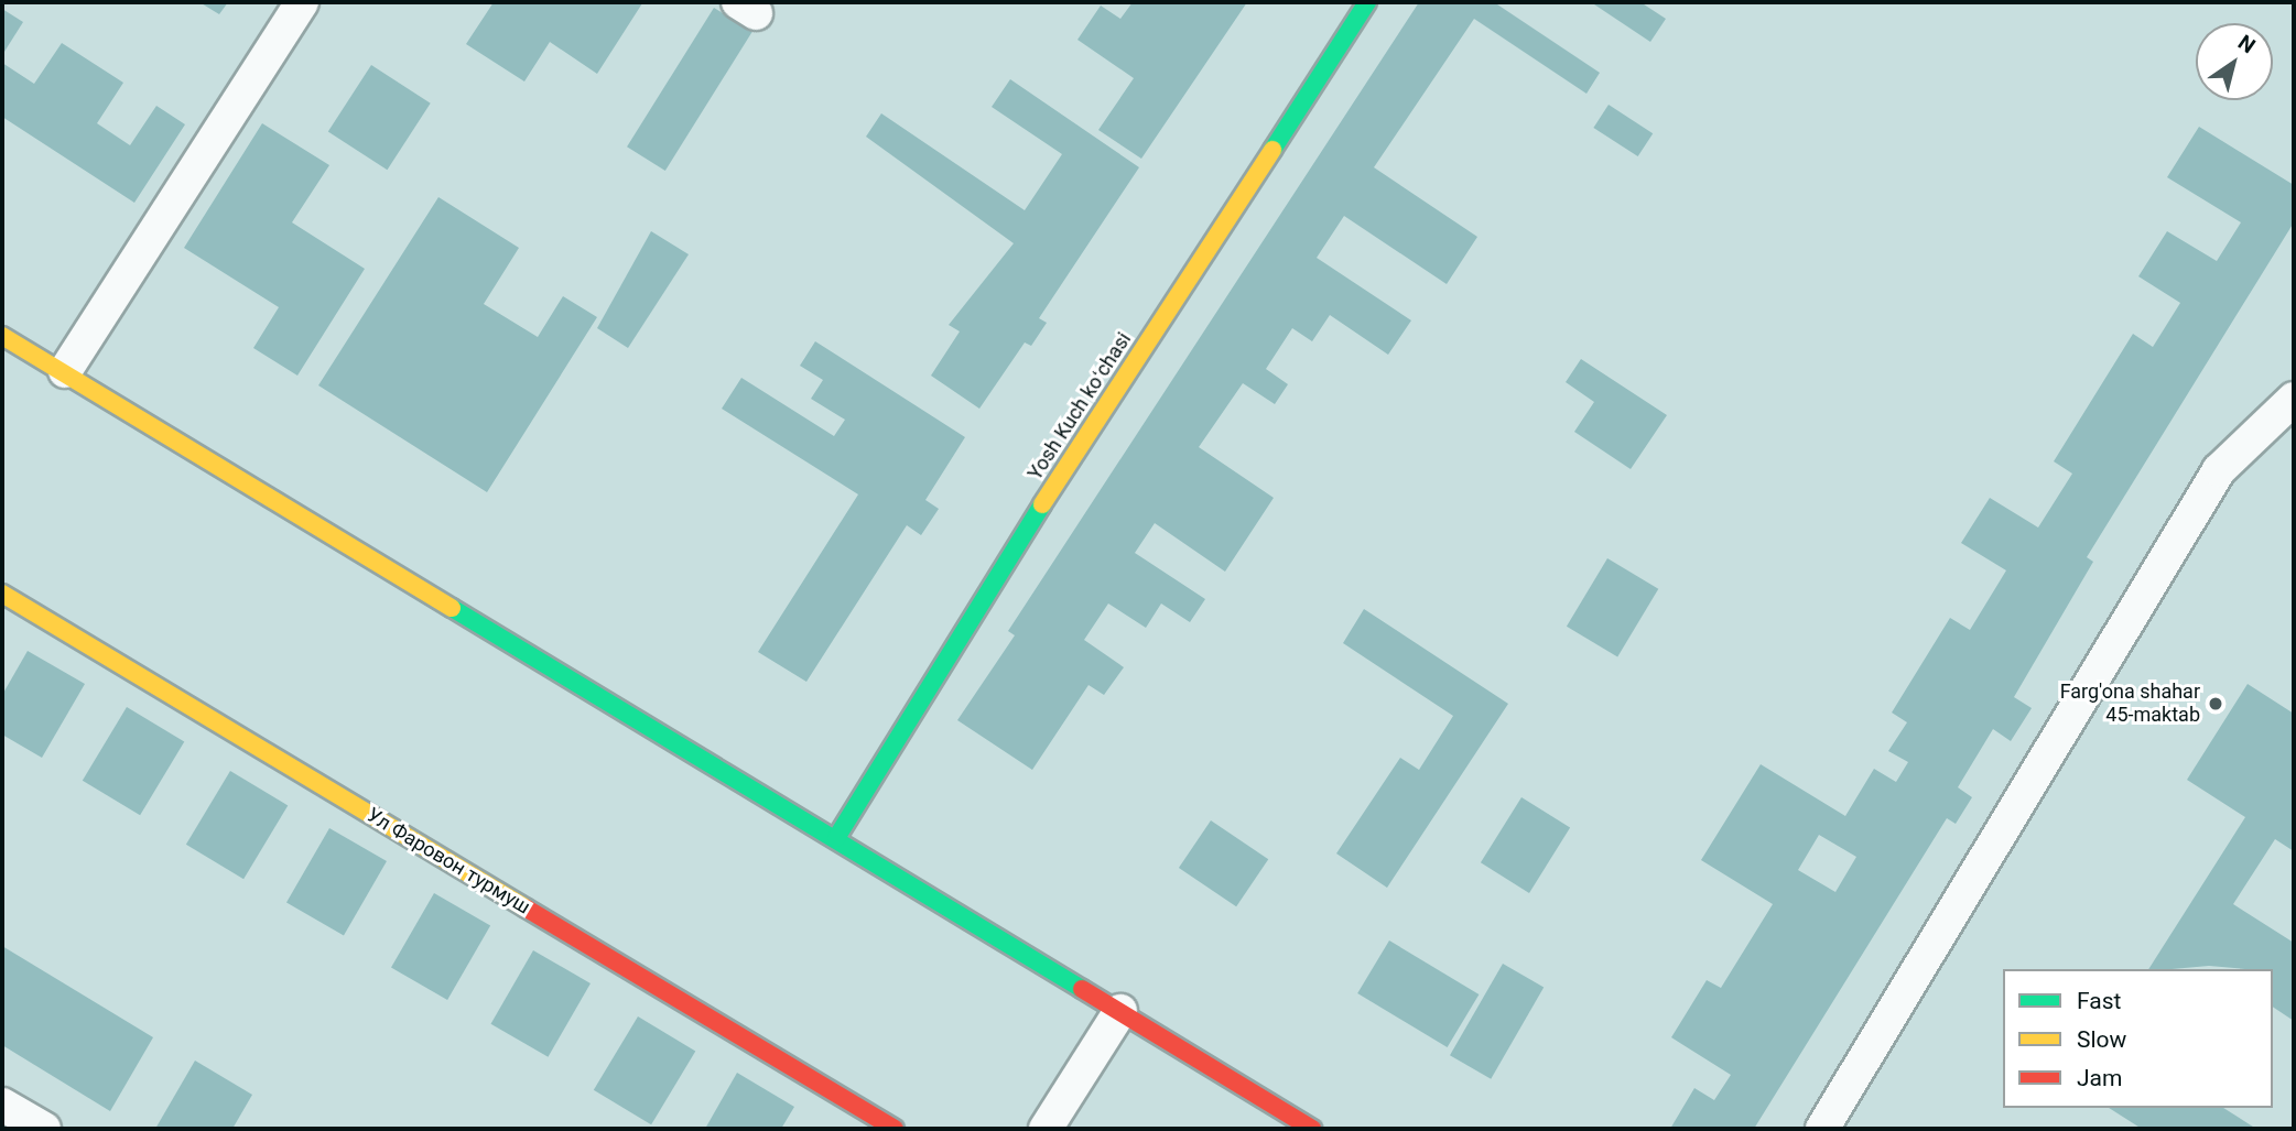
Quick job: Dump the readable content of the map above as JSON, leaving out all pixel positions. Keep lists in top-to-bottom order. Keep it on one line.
{"streets":{"street":["Yosh Kuch koʻchasi","Ул Фаровон турмуш"]},"places":["Farg'ona shahar 45-maktab"],"legend":["Fast","Slow","Jam"],"north":"top right"}
